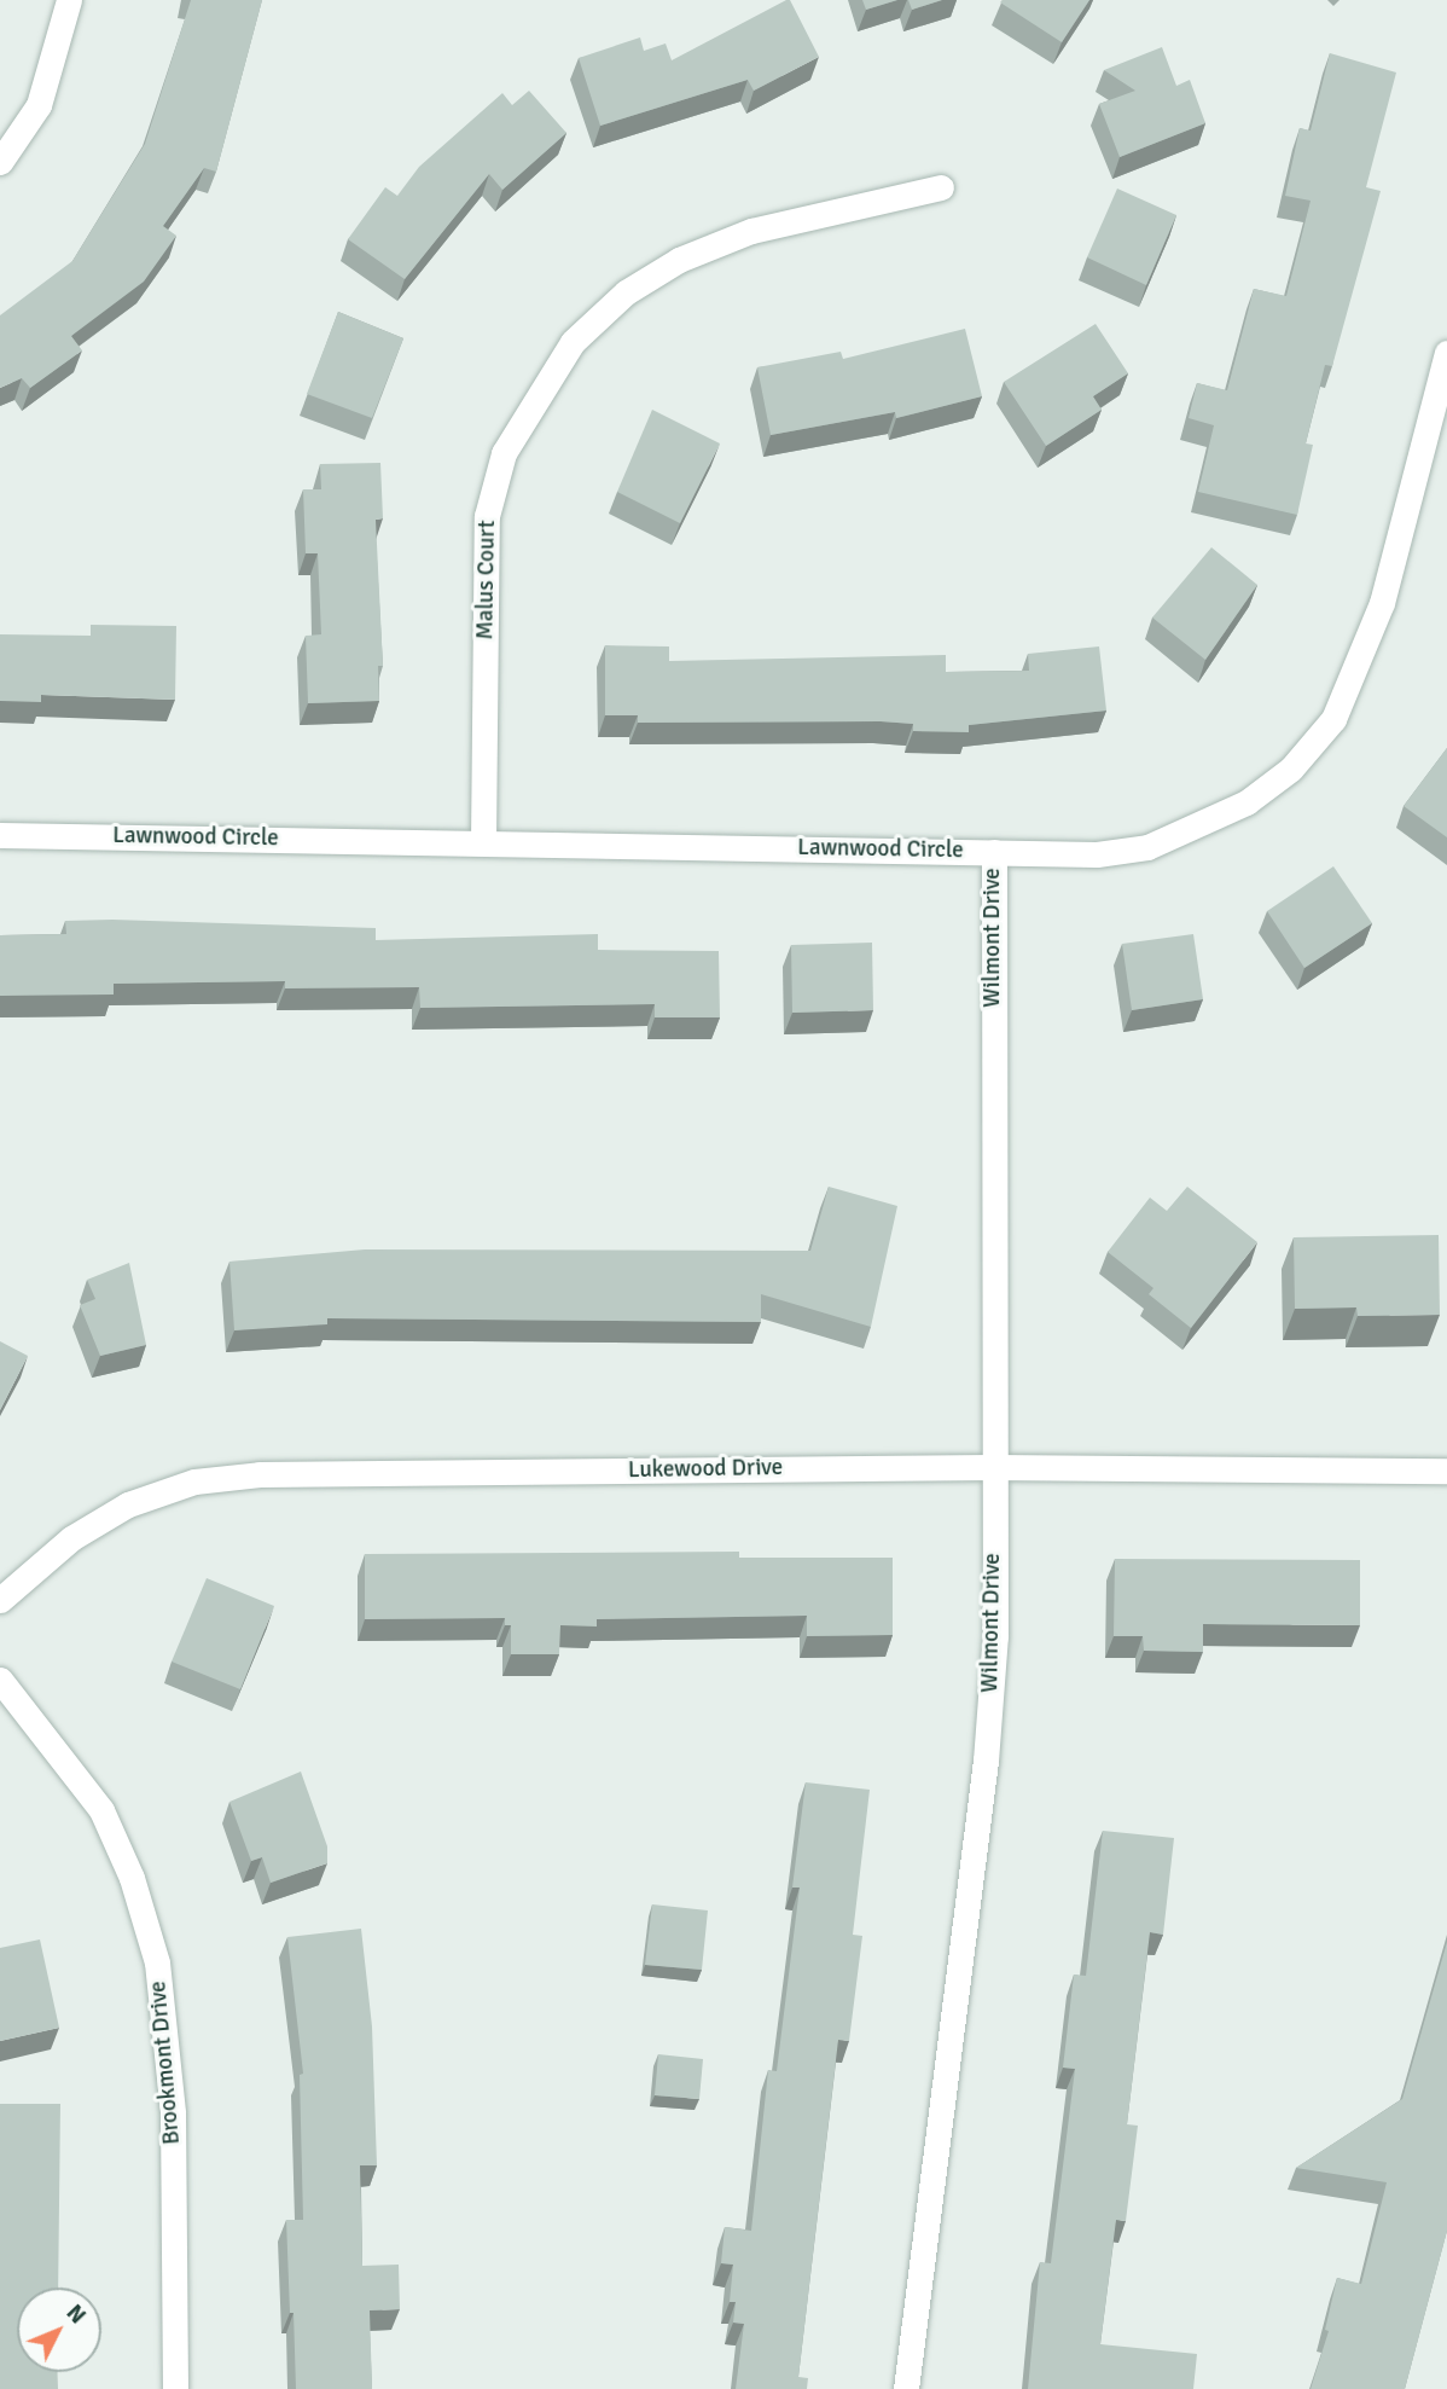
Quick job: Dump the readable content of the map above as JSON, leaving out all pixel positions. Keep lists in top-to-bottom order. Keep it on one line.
{"streets":{"street":["Malus Court","Lawnwood Circle","Wilmont Drive","Lukewood Drive","Brookmont Drive"]},"crossings":[["Malus Court","Lawnwood Circle"],["Lawnwood Circle","Wilmont Drive"],["Wilmont Drive","Lukewood Drive"]],"north":"top right"}
